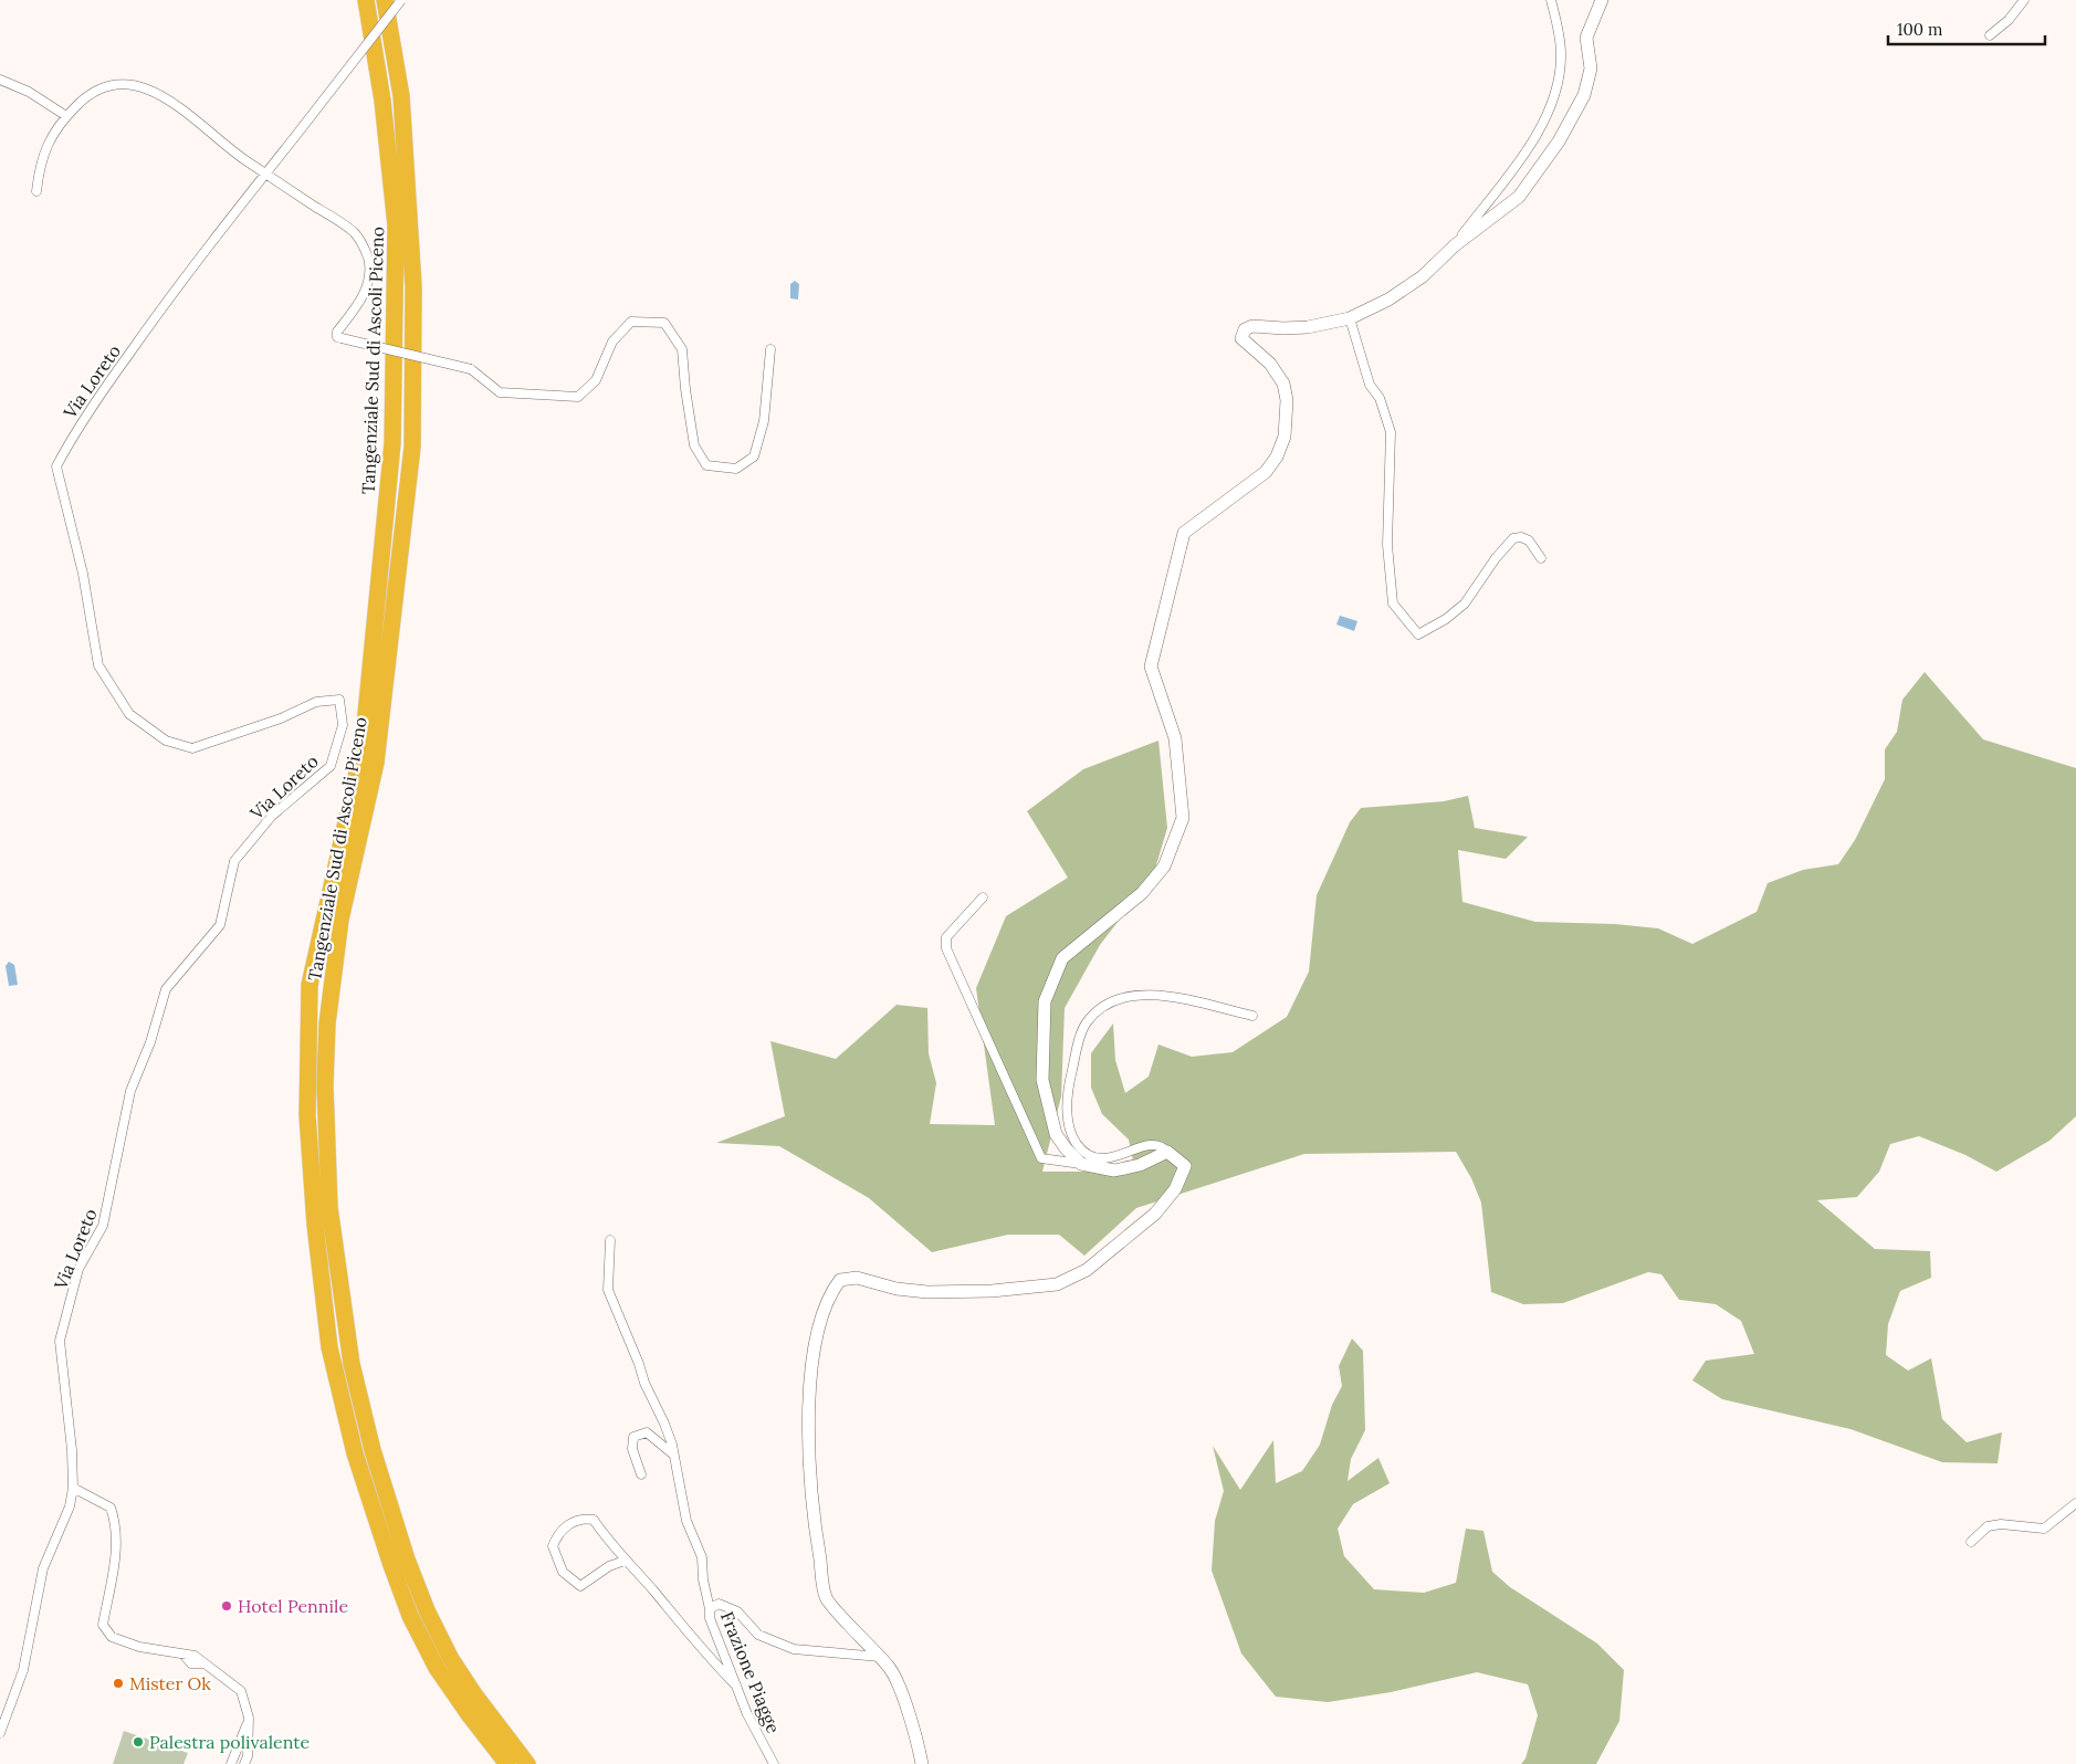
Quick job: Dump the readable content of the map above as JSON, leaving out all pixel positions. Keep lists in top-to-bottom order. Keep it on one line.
{"streets":{"highway":["Tangenziale Sud di Ascoli Piceno"],"street":["Via Loreto","Frazione Piagge"]},"places":["Hotel Pennile","Mister Ok","Palestra polivalente"],"scale_bar":"100 m"}
